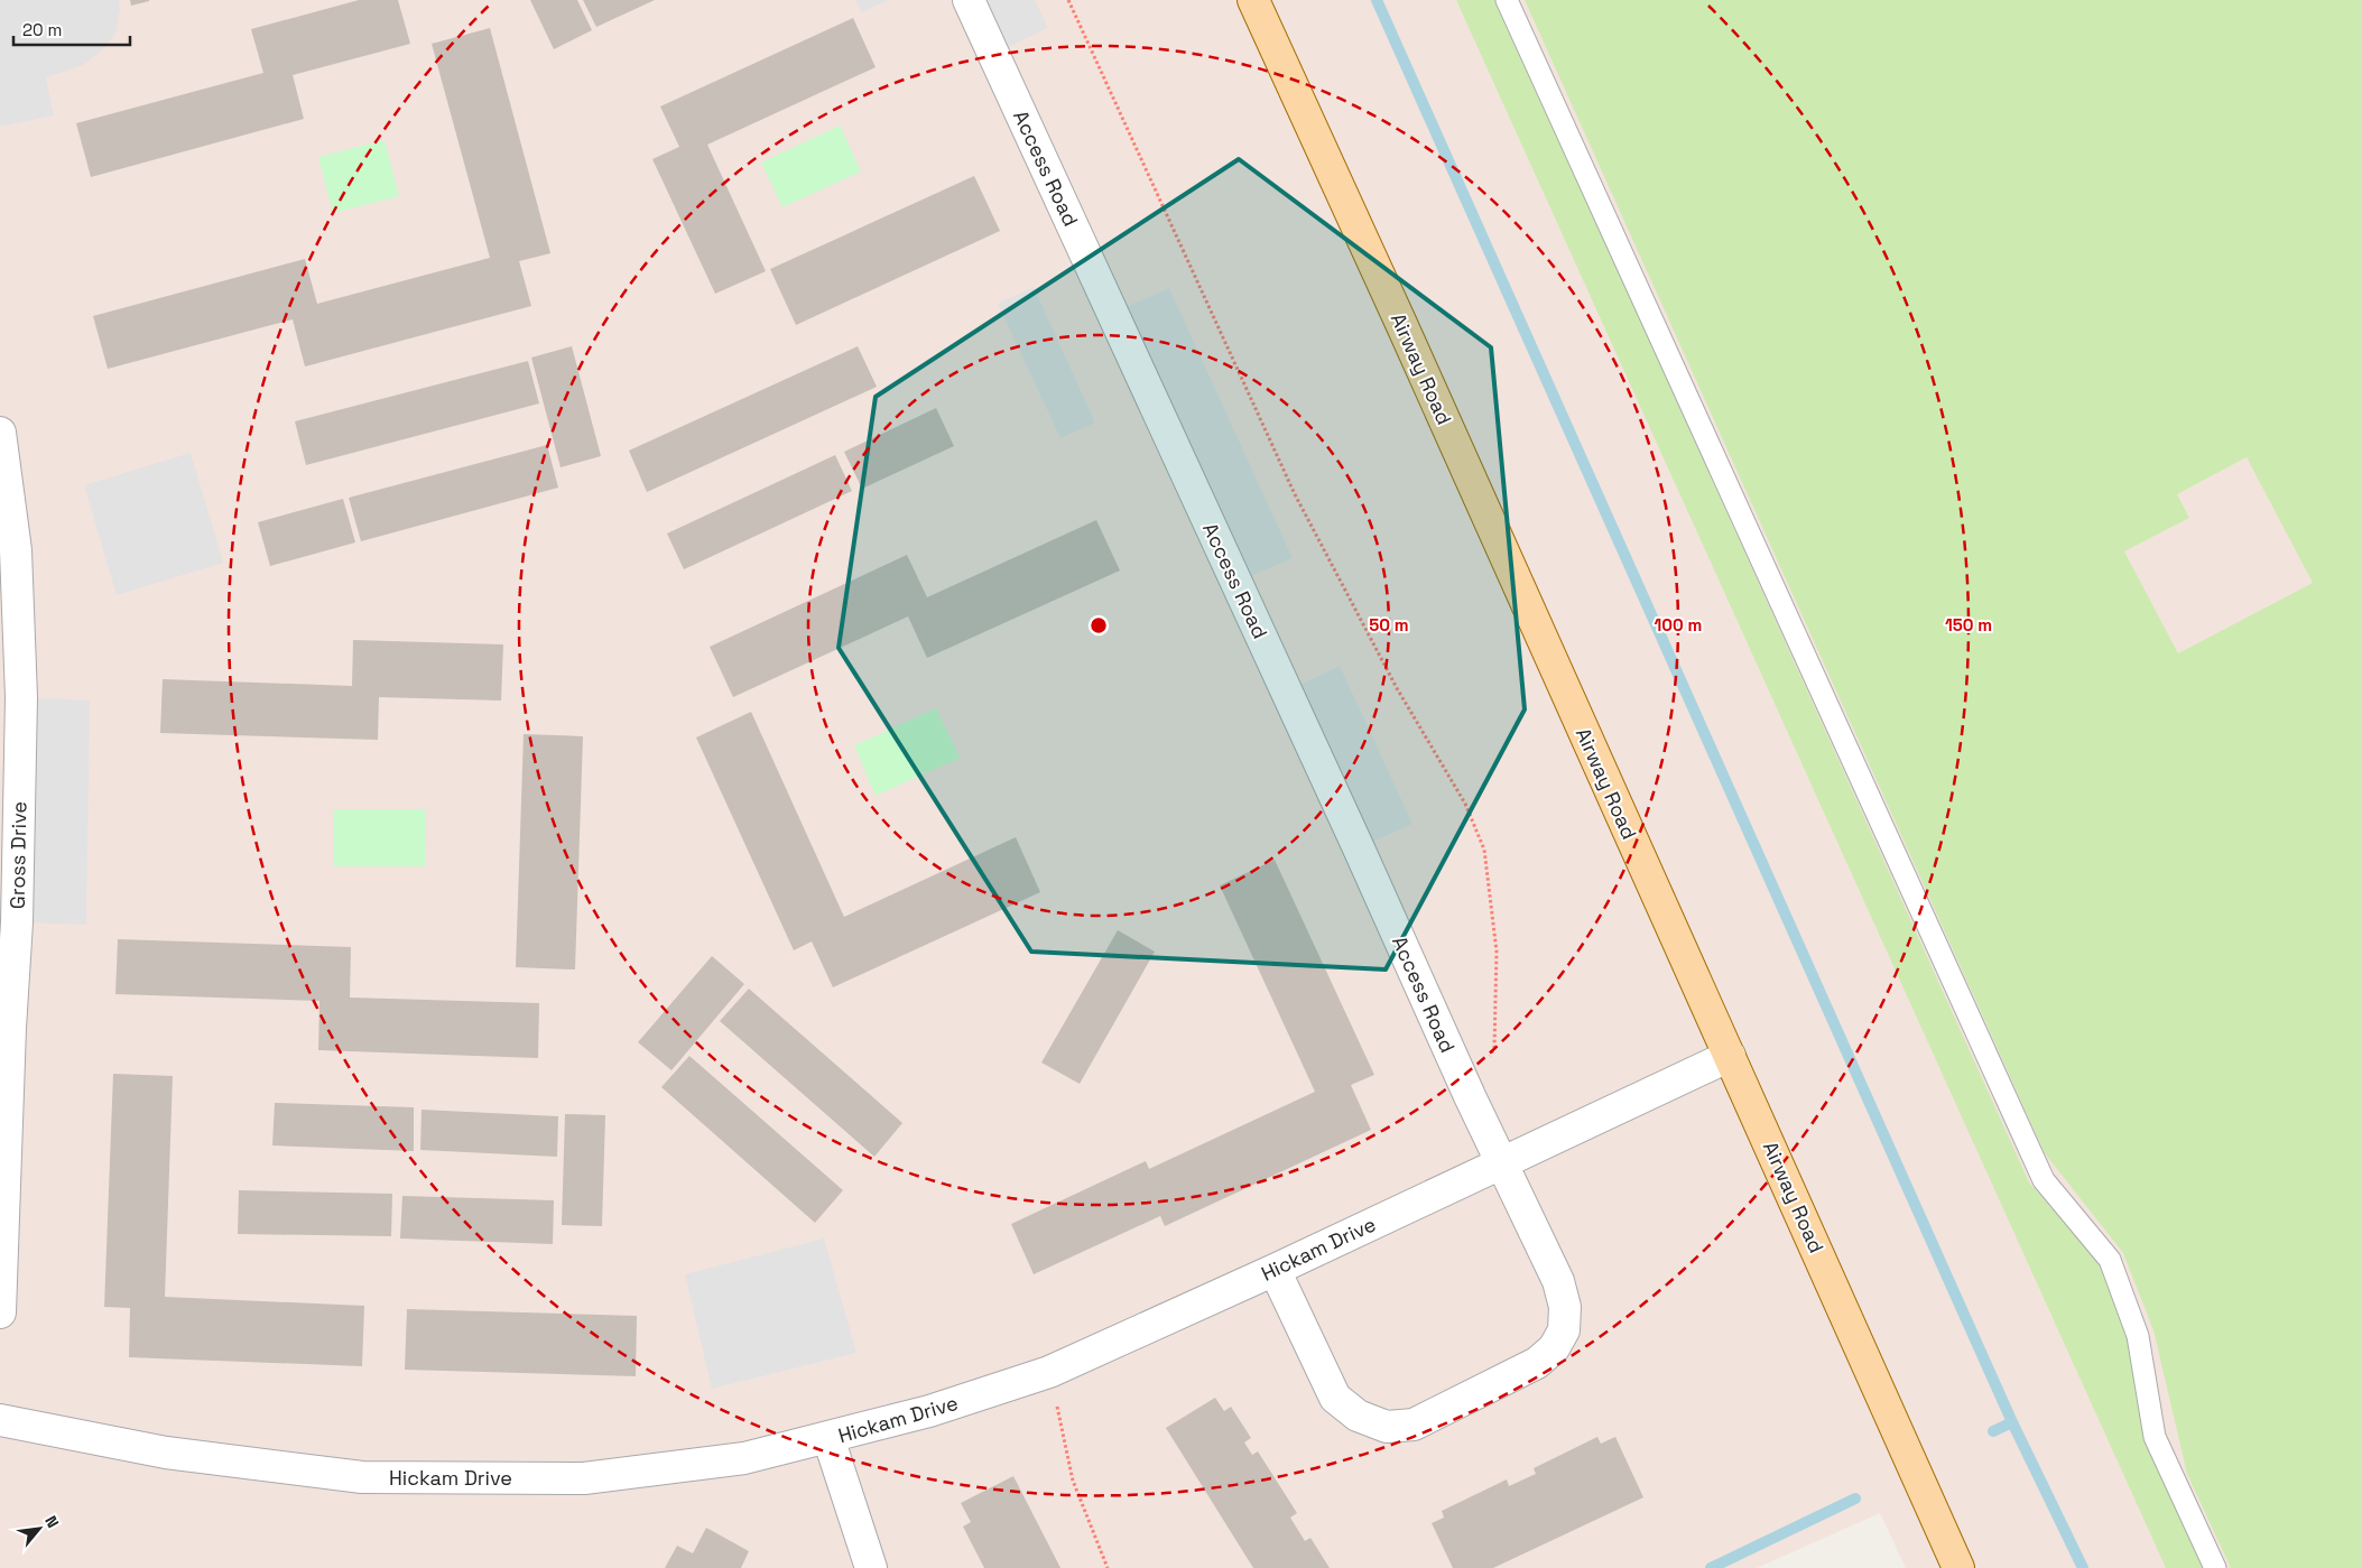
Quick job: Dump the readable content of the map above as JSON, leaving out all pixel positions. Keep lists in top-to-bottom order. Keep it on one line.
{"streets":{"main road":["Airway Road"],"street":["Access Road","Gross Drive","Hickam Drive"]},"crossings":[["Access Road","Hickam Drive"],["Airway Road","Hickam Drive"]],"scale_bar":"20 m","north":"top right","rings":["50 m","100 m","150 m"]}
